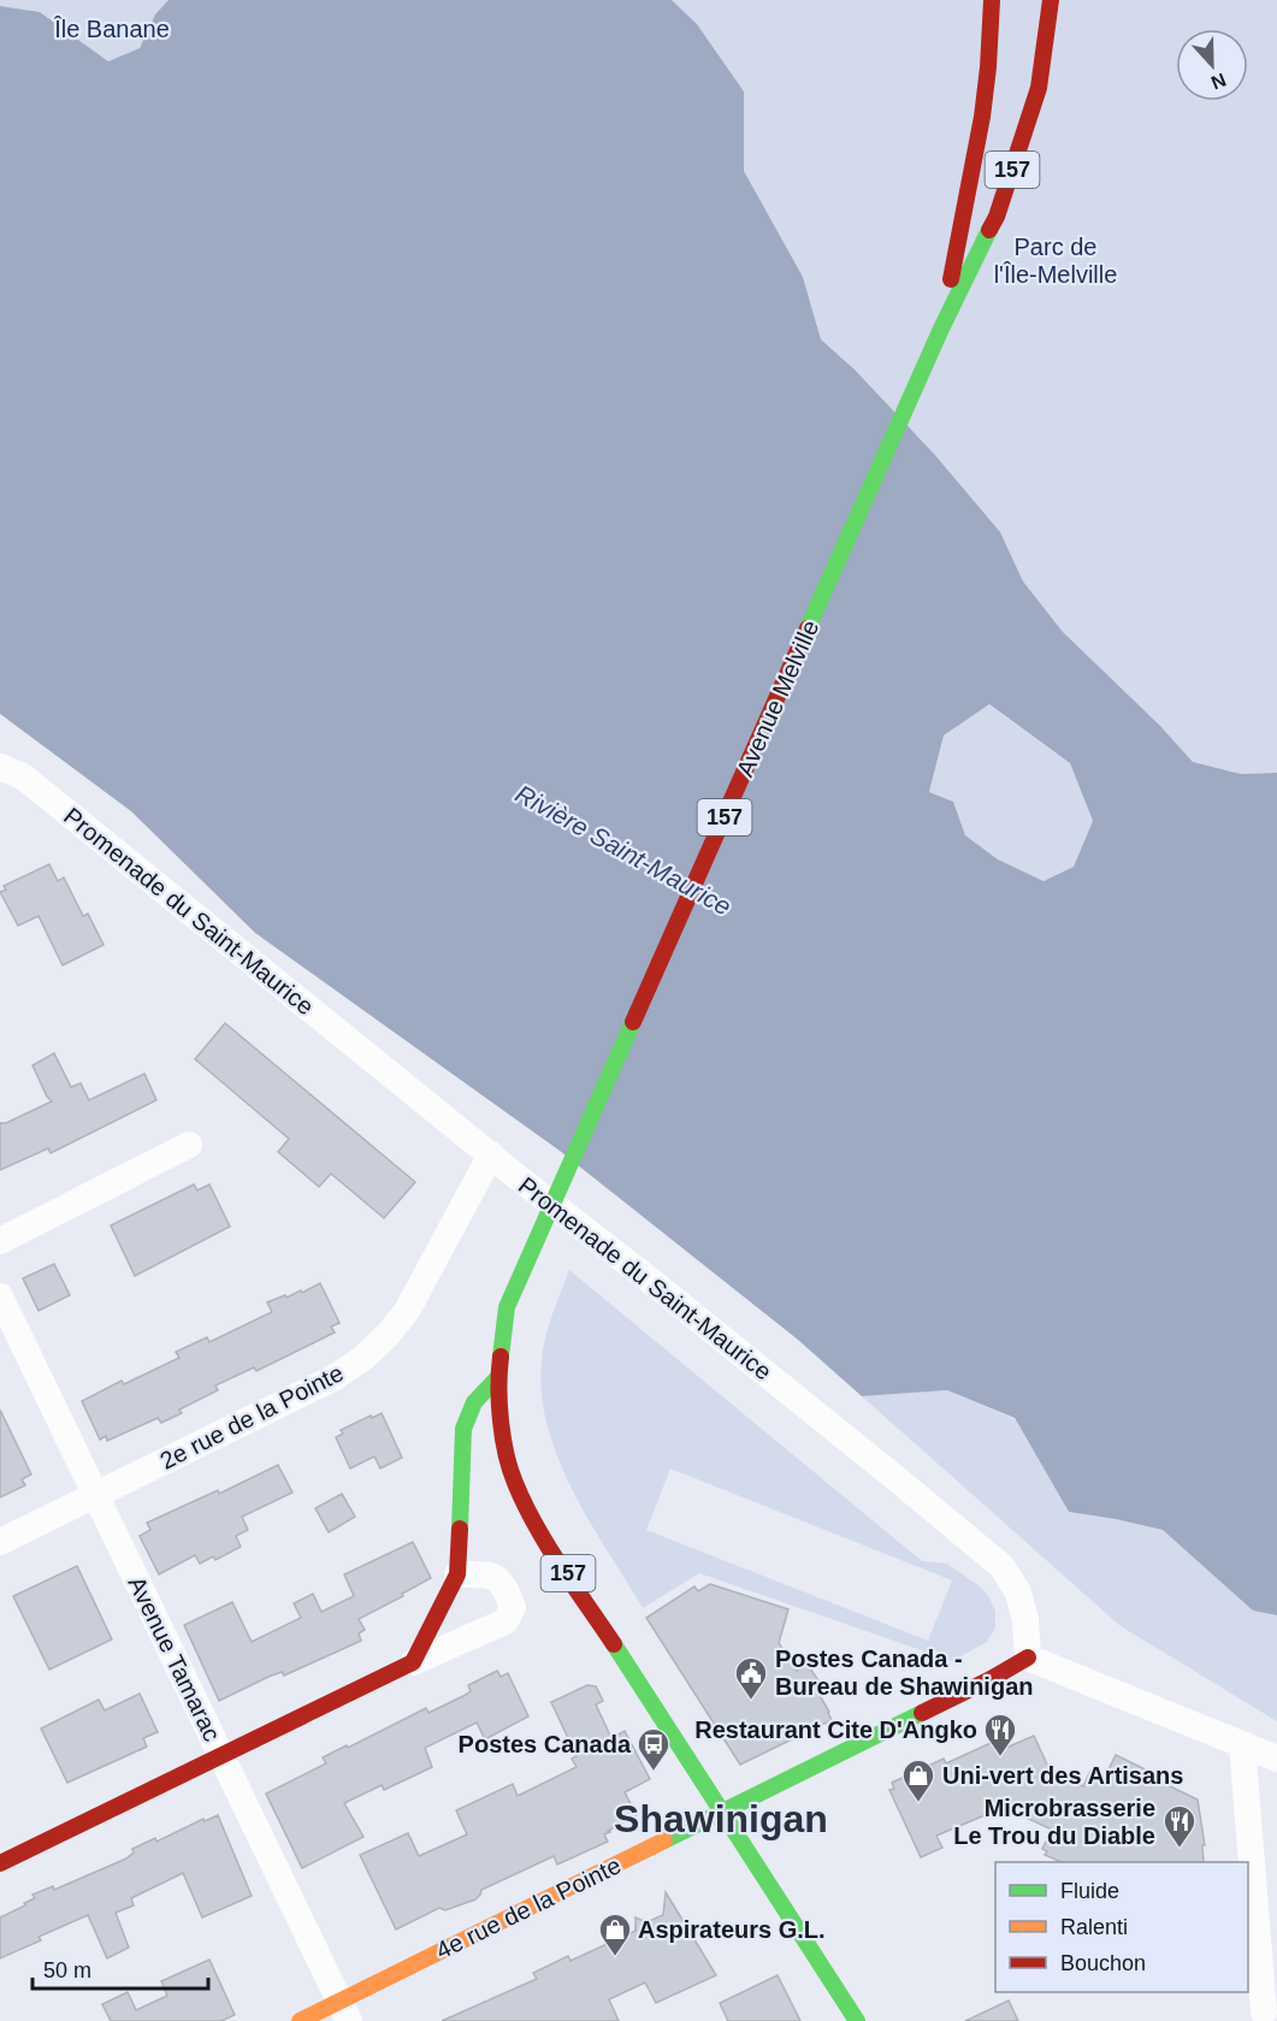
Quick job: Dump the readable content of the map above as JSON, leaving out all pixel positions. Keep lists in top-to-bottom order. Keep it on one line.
{"streets":{"main road":["157","Avenue Melville","4e rue de la Pointe"],"street":["Promenade du Saint-Maurice","2e rue de la Pointe","Avenue Tamarac"]},"crossings":[["157","Avenue Melville"],["157","4e rue de la Pointe"],["Promenade du Saint-Maurice","2e rue de la Pointe"],["Promenade du Saint-Maurice","4e rue de la Pointe"],["2e rue de la Pointe","Avenue Tamarac"],["Avenue Tamarac","4e rue de la Pointe"]],"districts":["Shawinigan"],"water":["Rivière Saint-Maurice"],"parks":["Île Banane","Parc de l'Île-Melville"],"places":{"public building":["Postes Canada - Bureau de Shawinigan"],"restaurant":["Restaurant Cite D'Angko","Microbrasserie Le Trou du Diable"],"bus stop":["Postes Canada"],"shop":["Uni-vert des Artisans","Aspirateurs G.L."]},"legend":["Fluide","Ralenti","Bouchon"],"scale_bar":"50 m","north":"bottom"}
